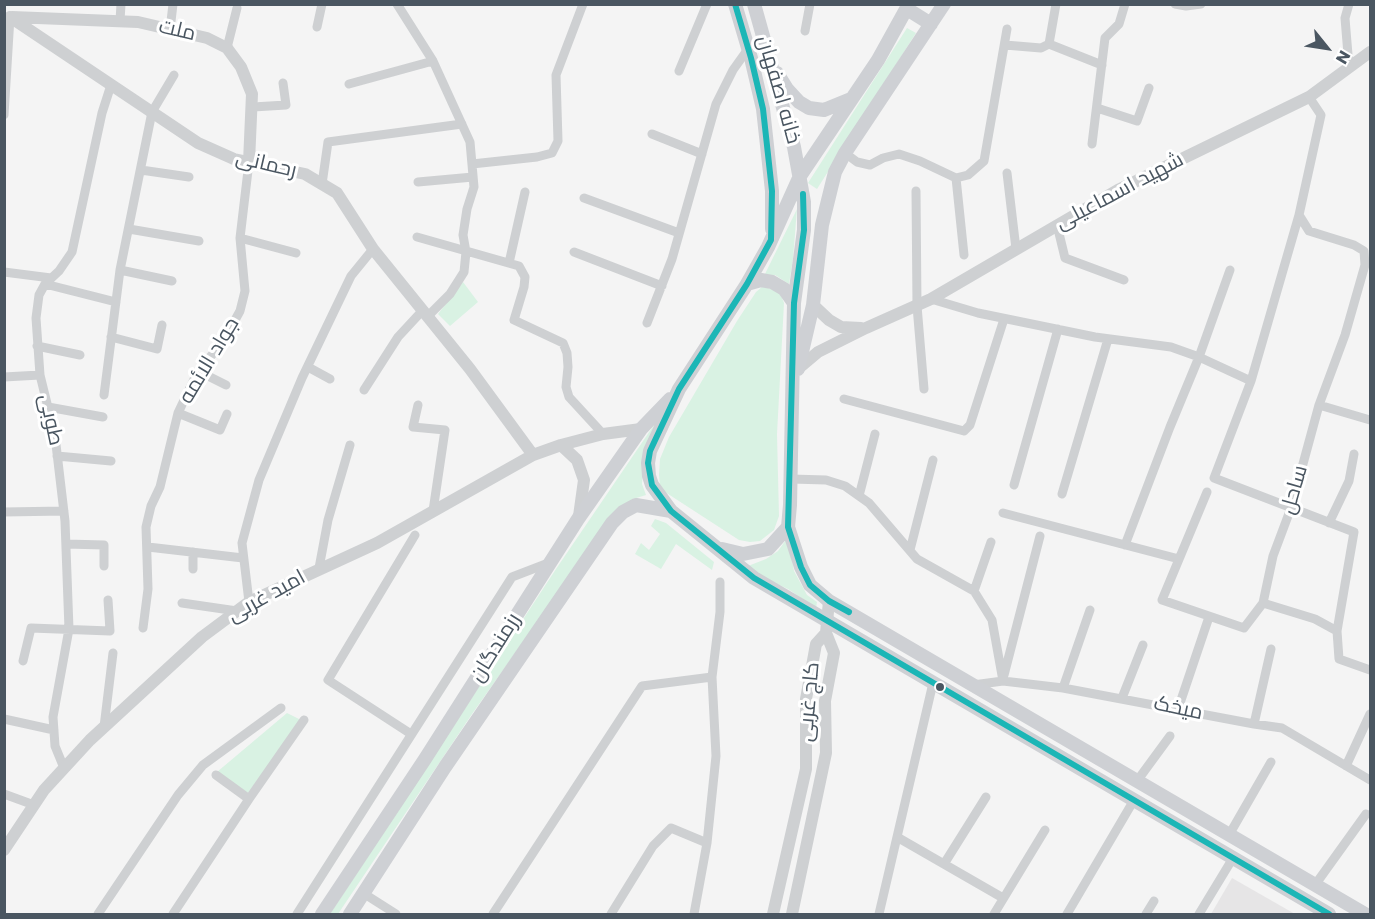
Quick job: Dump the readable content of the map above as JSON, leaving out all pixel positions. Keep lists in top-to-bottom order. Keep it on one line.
{"streets":{"main road":["خانه اصفهان","رزمندگان"],"street":["ملت","رحمانی","شهید اسماعیلی","جواد الائمه","طوبی","ساحل","امید غربی","کاج غربی","میخک"]},"crossings":[["ملت","رحمانی"],["رحمانی","جواد الائمه"],["رحمانی","طوبی"],["رحمانی","امید غربی"],["طوبی","امید غربی"],["امید غربی","رزمندگان"]],"north":"bottom right"}
